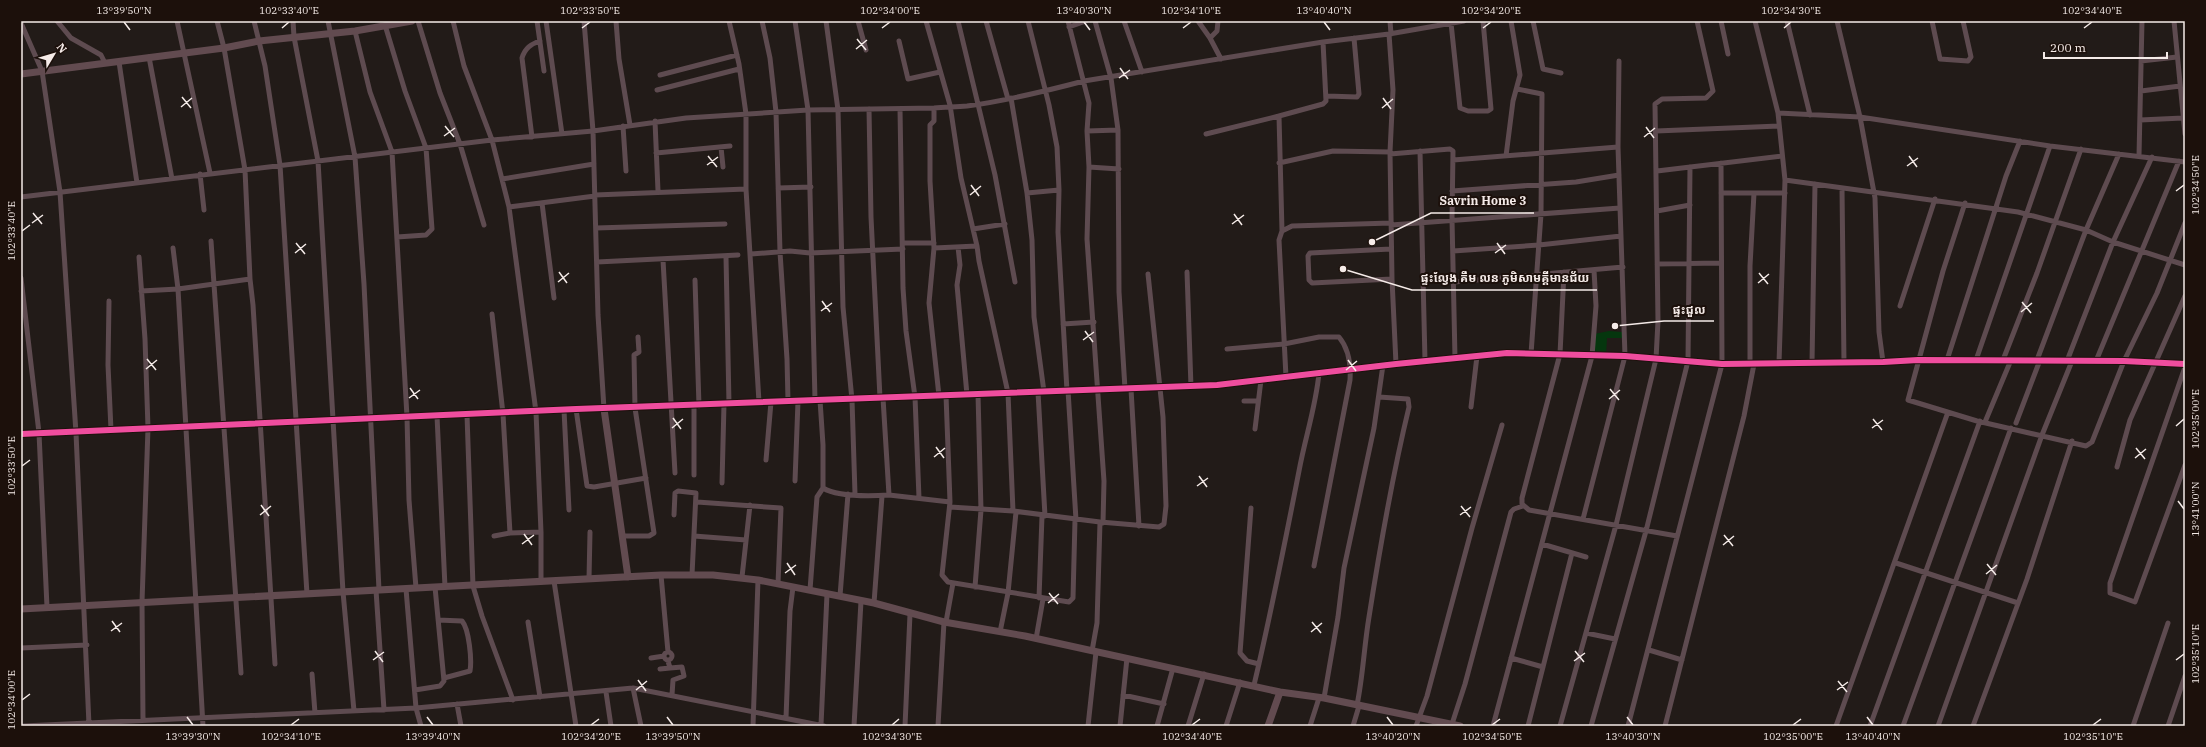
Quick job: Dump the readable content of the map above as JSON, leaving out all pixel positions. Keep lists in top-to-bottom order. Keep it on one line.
{"places":["Savrin Home 3","ផ្ទះល្វែង គឹម លន ភូមិសាមគ្គីមានជ័យ","ផ្ទះជួល"],"scale_bar":"200 m","north":"top right","coordinates":["13°39'50\"N","102°33'40\"E","102°33'50\"E","102°34'00\"E","13°40'30\"N","102°34'10\"E","13°40'40\"N","102°34'20\"E","102°34'30\"E","102°34'40\"E","102°34'50\"E","102°35'00\"E","13°41'00\"N","102°35'10\"E","13°39'30\"N","13°39'40\"N","13°40'20\"N"]}
